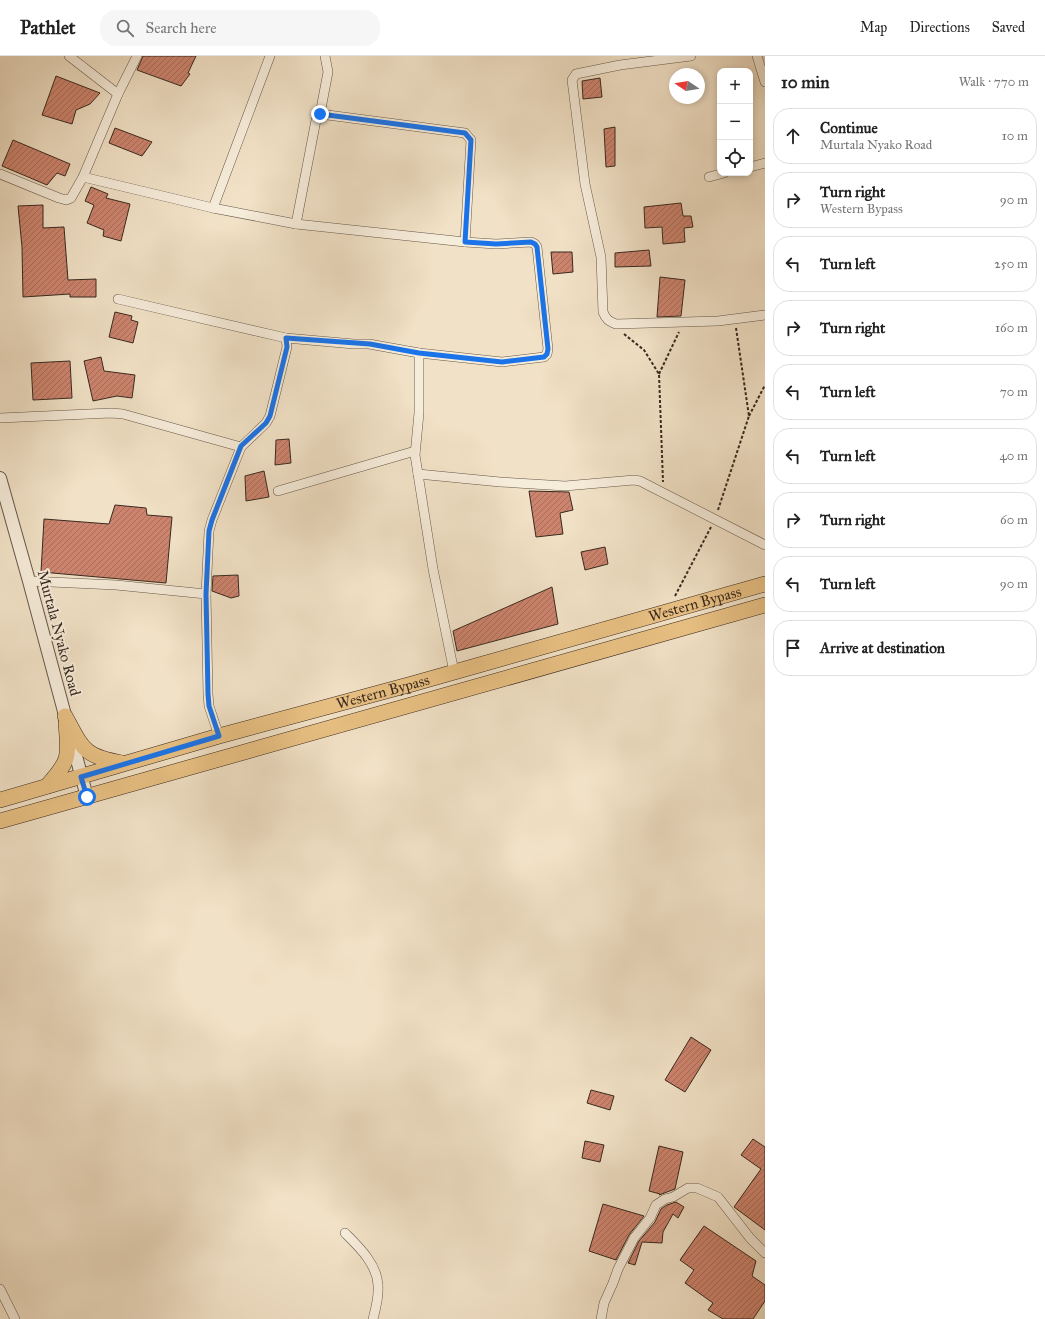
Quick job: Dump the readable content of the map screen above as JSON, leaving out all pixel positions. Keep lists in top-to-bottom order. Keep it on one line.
{"streets":{"main road":["Western Bypass"],"street":["Murtala Nyako Road"]},"crossings":[["Western Bypass","Murtala Nyako Road"]],"north":"left","page":{"header":"Pathlet","search":"Search here","nav":["Map","Directions","Saved"],"heading":["10 min","Walk · 770 m"],"map_buttons":["+","−"],"list":[["Continue","Murtala Nyako Road","10 m"],["Turn right","Western Bypass","90 m"],["Turn left","250 m"],["Turn right","160 m"],["Turn left","70 m"],["Turn left","40 m"],["Turn right","60 m"],["Turn left","90 m"],"Arrive at destination"]}}
